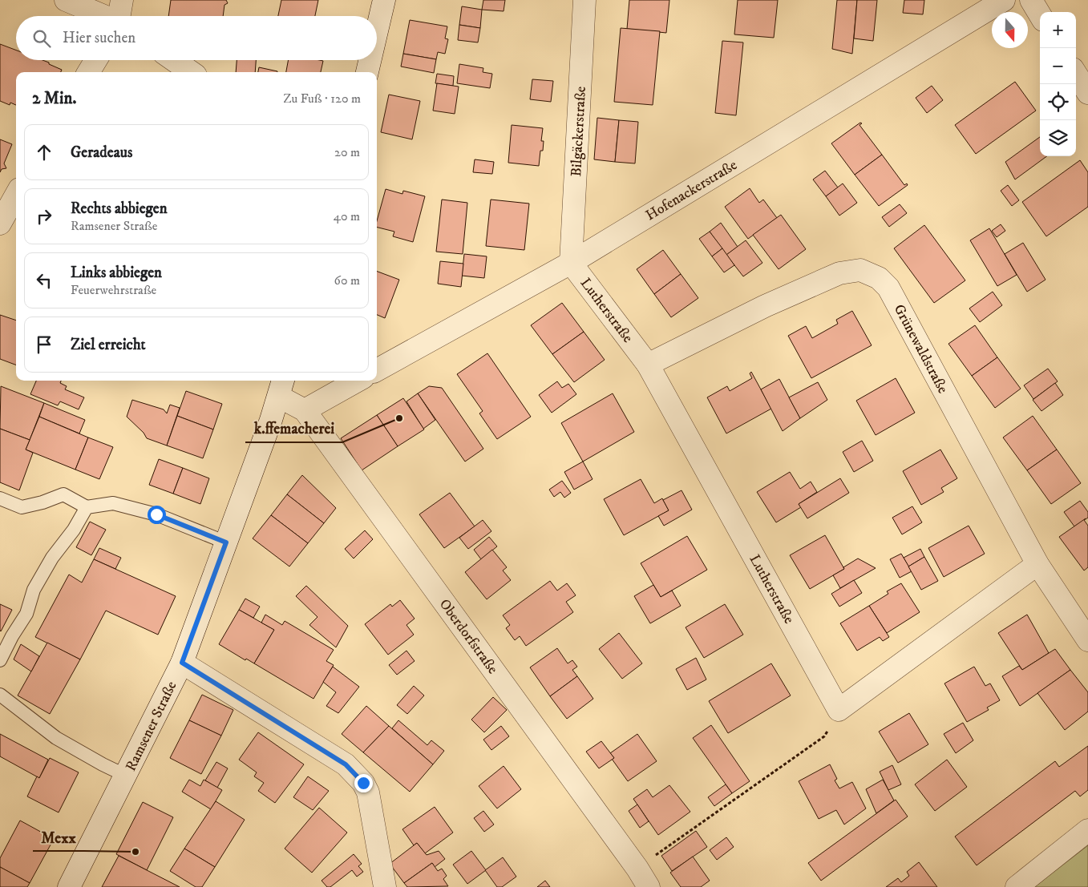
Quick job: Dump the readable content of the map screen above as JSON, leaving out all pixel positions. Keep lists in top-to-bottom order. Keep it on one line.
{"streets":{"street":["Bilgäckerstraße","Hofenackerstraße","Lutherstraße","Grünewaldstraße","Oberdorfstraße","Ramsener Straße"]},"crossings":[["Bilgäckerstraße","Hofenackerstraße"],["Bilgäckerstraße","Lutherstraße"],["Hofenackerstraße","Lutherstraße"],["Lutherstraße","Grünewaldstraße"],["Oberdorfstraße","Ramsener Straße"]],"places":["k.ffemacherei","Mexx"],"north":"bottom","page":{"map_buttons":["+","−"],"search":"Hier suchen","heading":["2 Min.","Zu Fuß · 120 m"],"list":[["Geradeaus","20 m"],["Rechts abbiegen","Ramsener Straße","40 m"],["Links abbiegen","Feuerwehrstraße","60 m"],"Ziel erreicht"]}}
